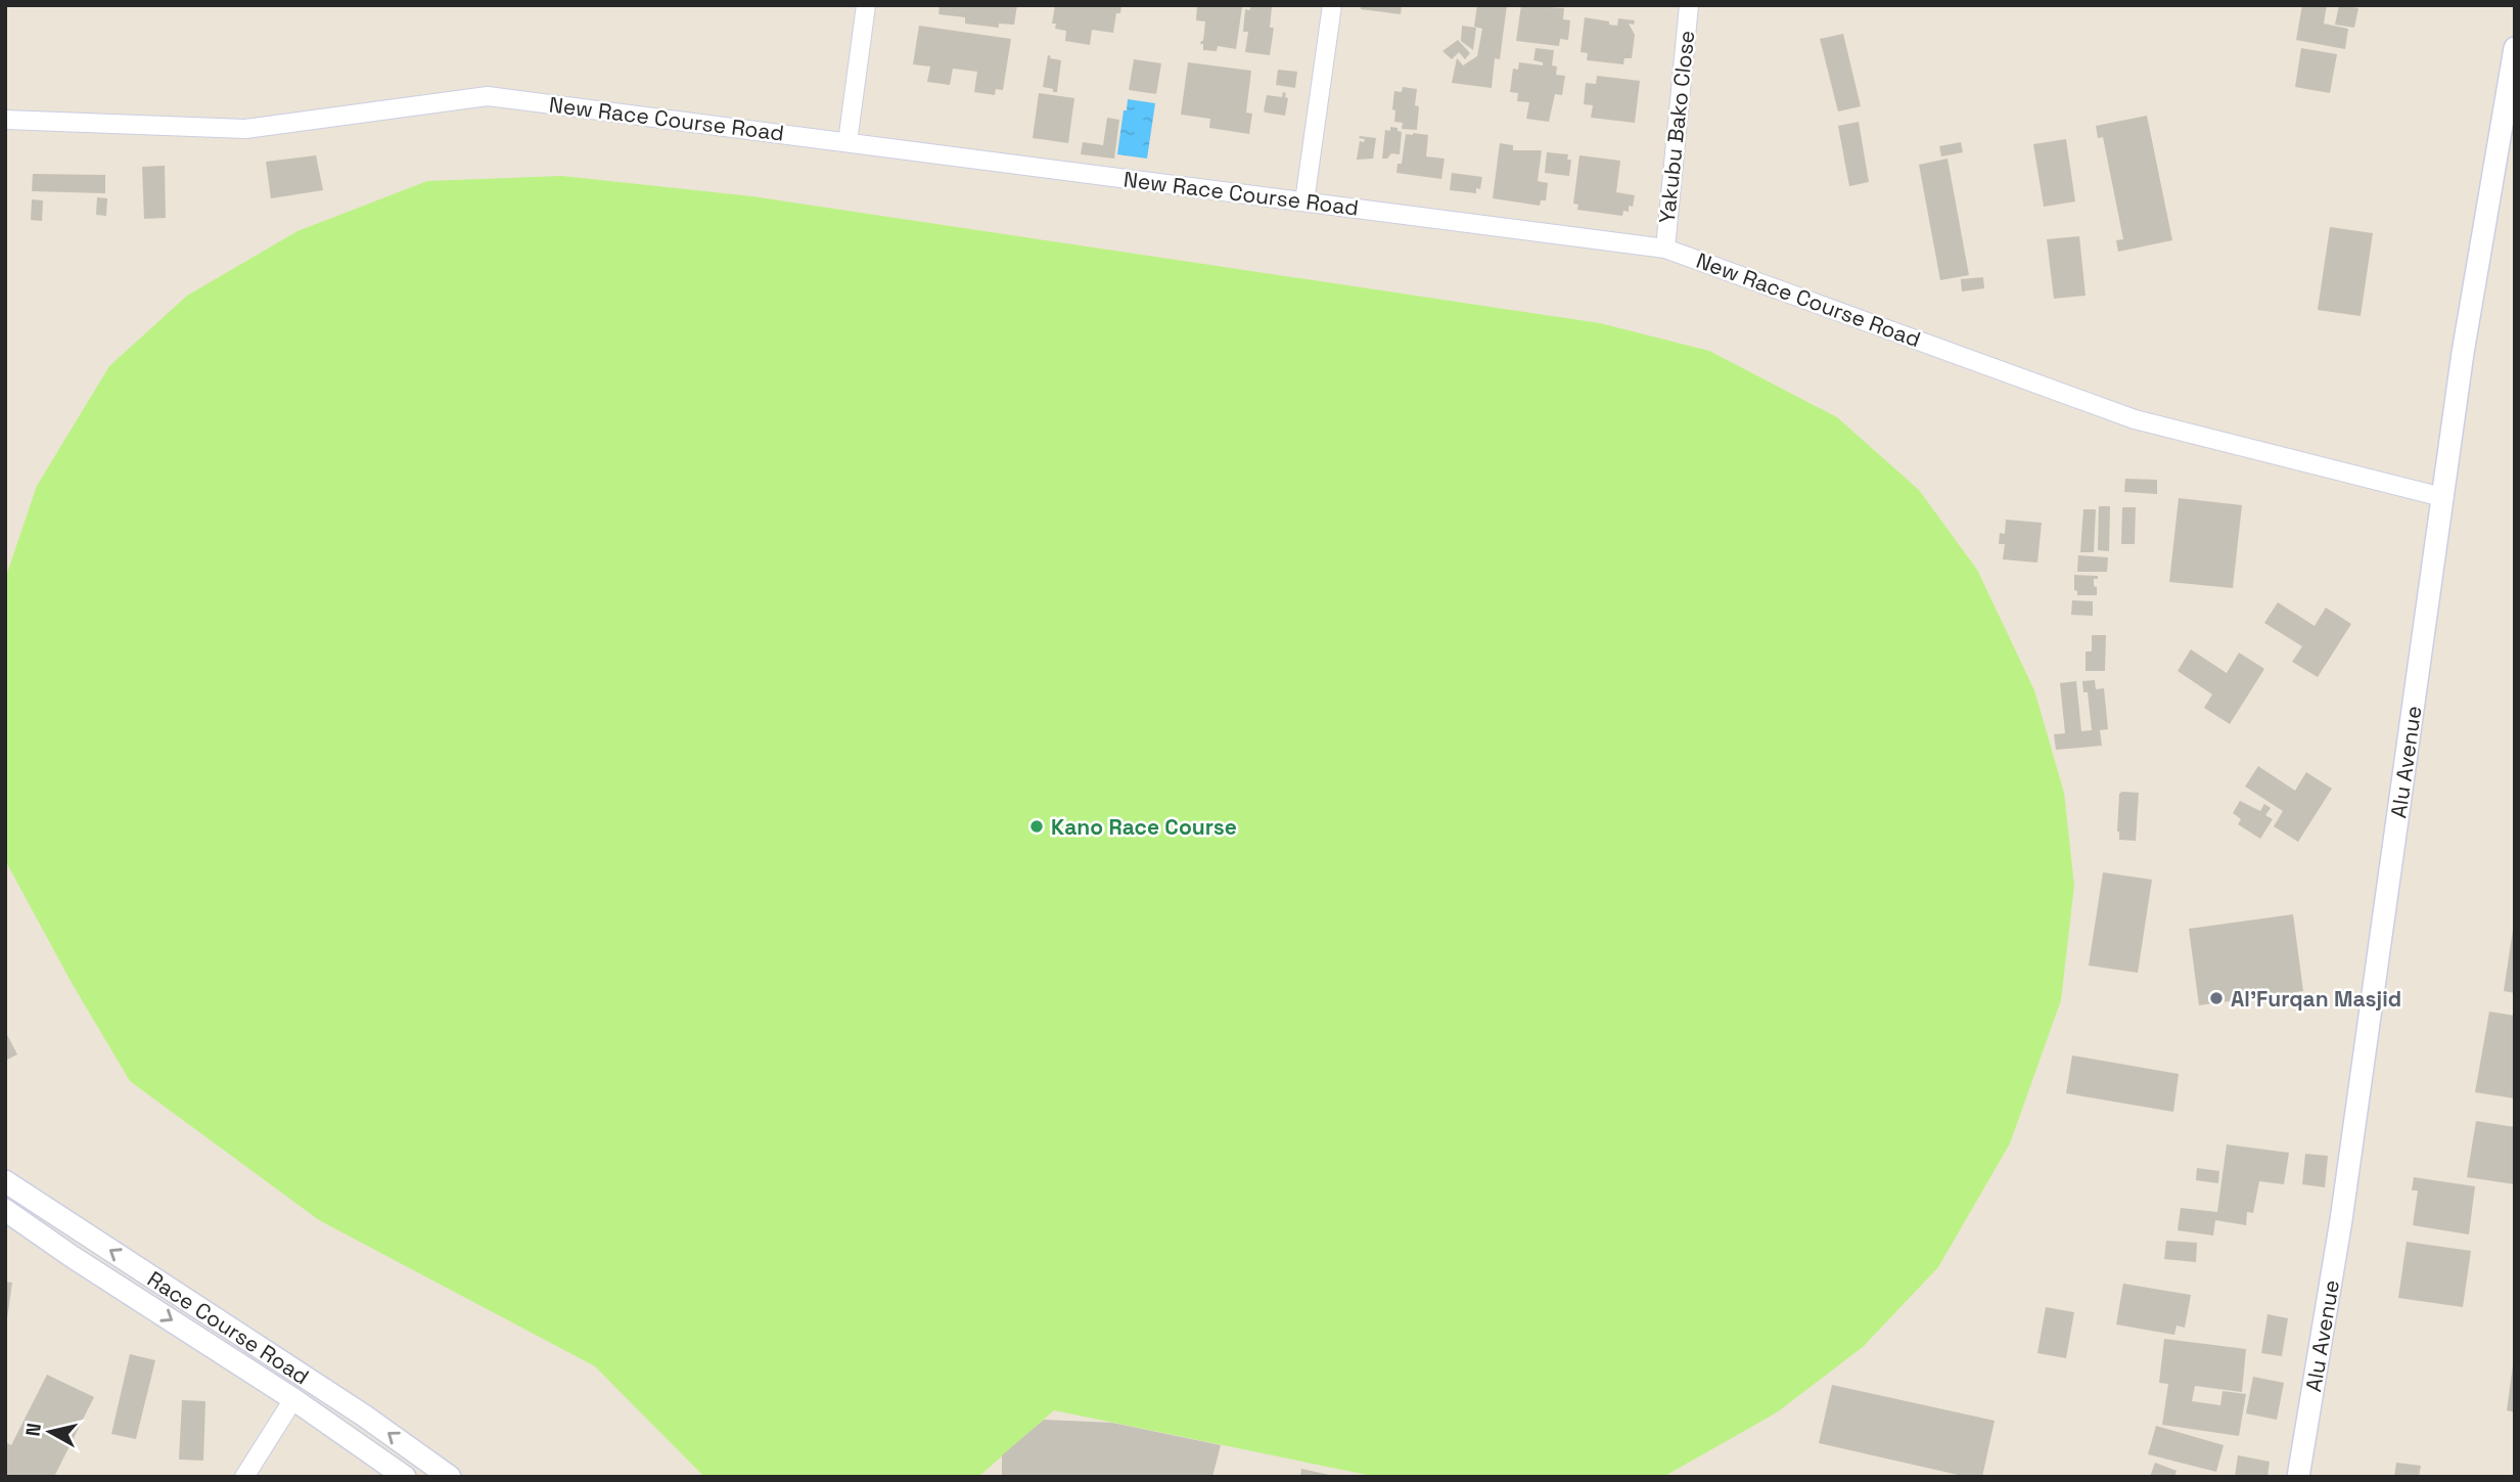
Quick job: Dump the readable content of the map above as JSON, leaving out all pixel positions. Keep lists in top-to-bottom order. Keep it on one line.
{"streets":{"street":["New Race Course Road","Yakubu Bako Close","Alu Avenue","Race Course Road"]},"crossings":[["New Race Course Road","Yakubu Bako Close"],["New Race Course Road","Alu Avenue"]],"places":["Kano Race Course","Al'Furqan Masjid"],"north":"left"}
